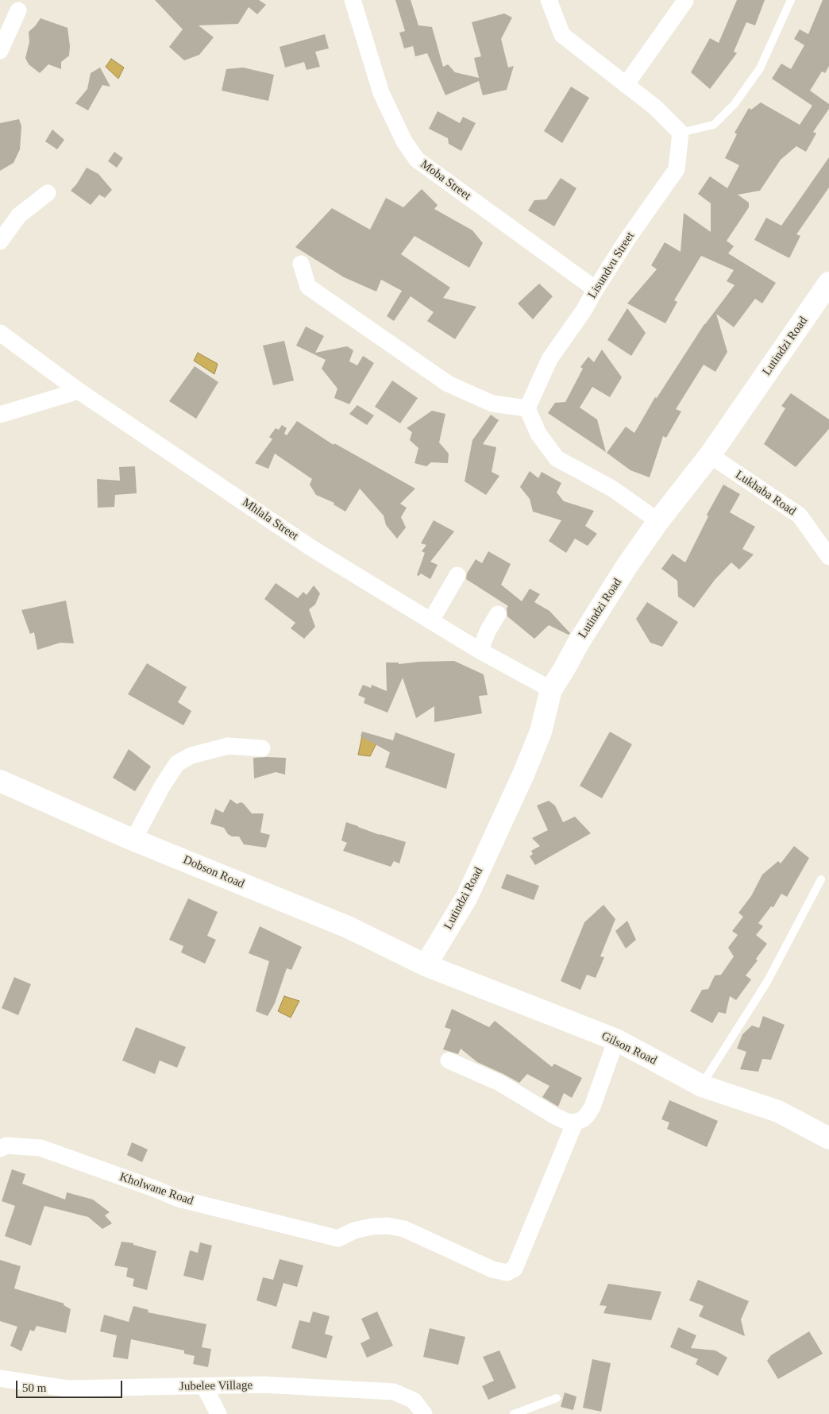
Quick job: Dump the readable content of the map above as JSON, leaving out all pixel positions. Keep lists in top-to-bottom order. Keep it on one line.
{"streets":{"street":["Moba Street","Lisundvu Street","Lutindzi Road","Lukhaba Road","Mhlala Street","Dobson Road","Gilson Road","Kholwane Road","Jubelee Village"]},"crossings":[["Moba Street","Lisundvu Street"],["Lutindzi Road","Lukhaba Road"],["Lutindzi Road","Mhlala Street"],["Lutindzi Road","Dobson Road"],["Lutindzi Road","Gilson Road"],["Dobson Road","Gilson Road"]],"scale_bar":"50 m"}
